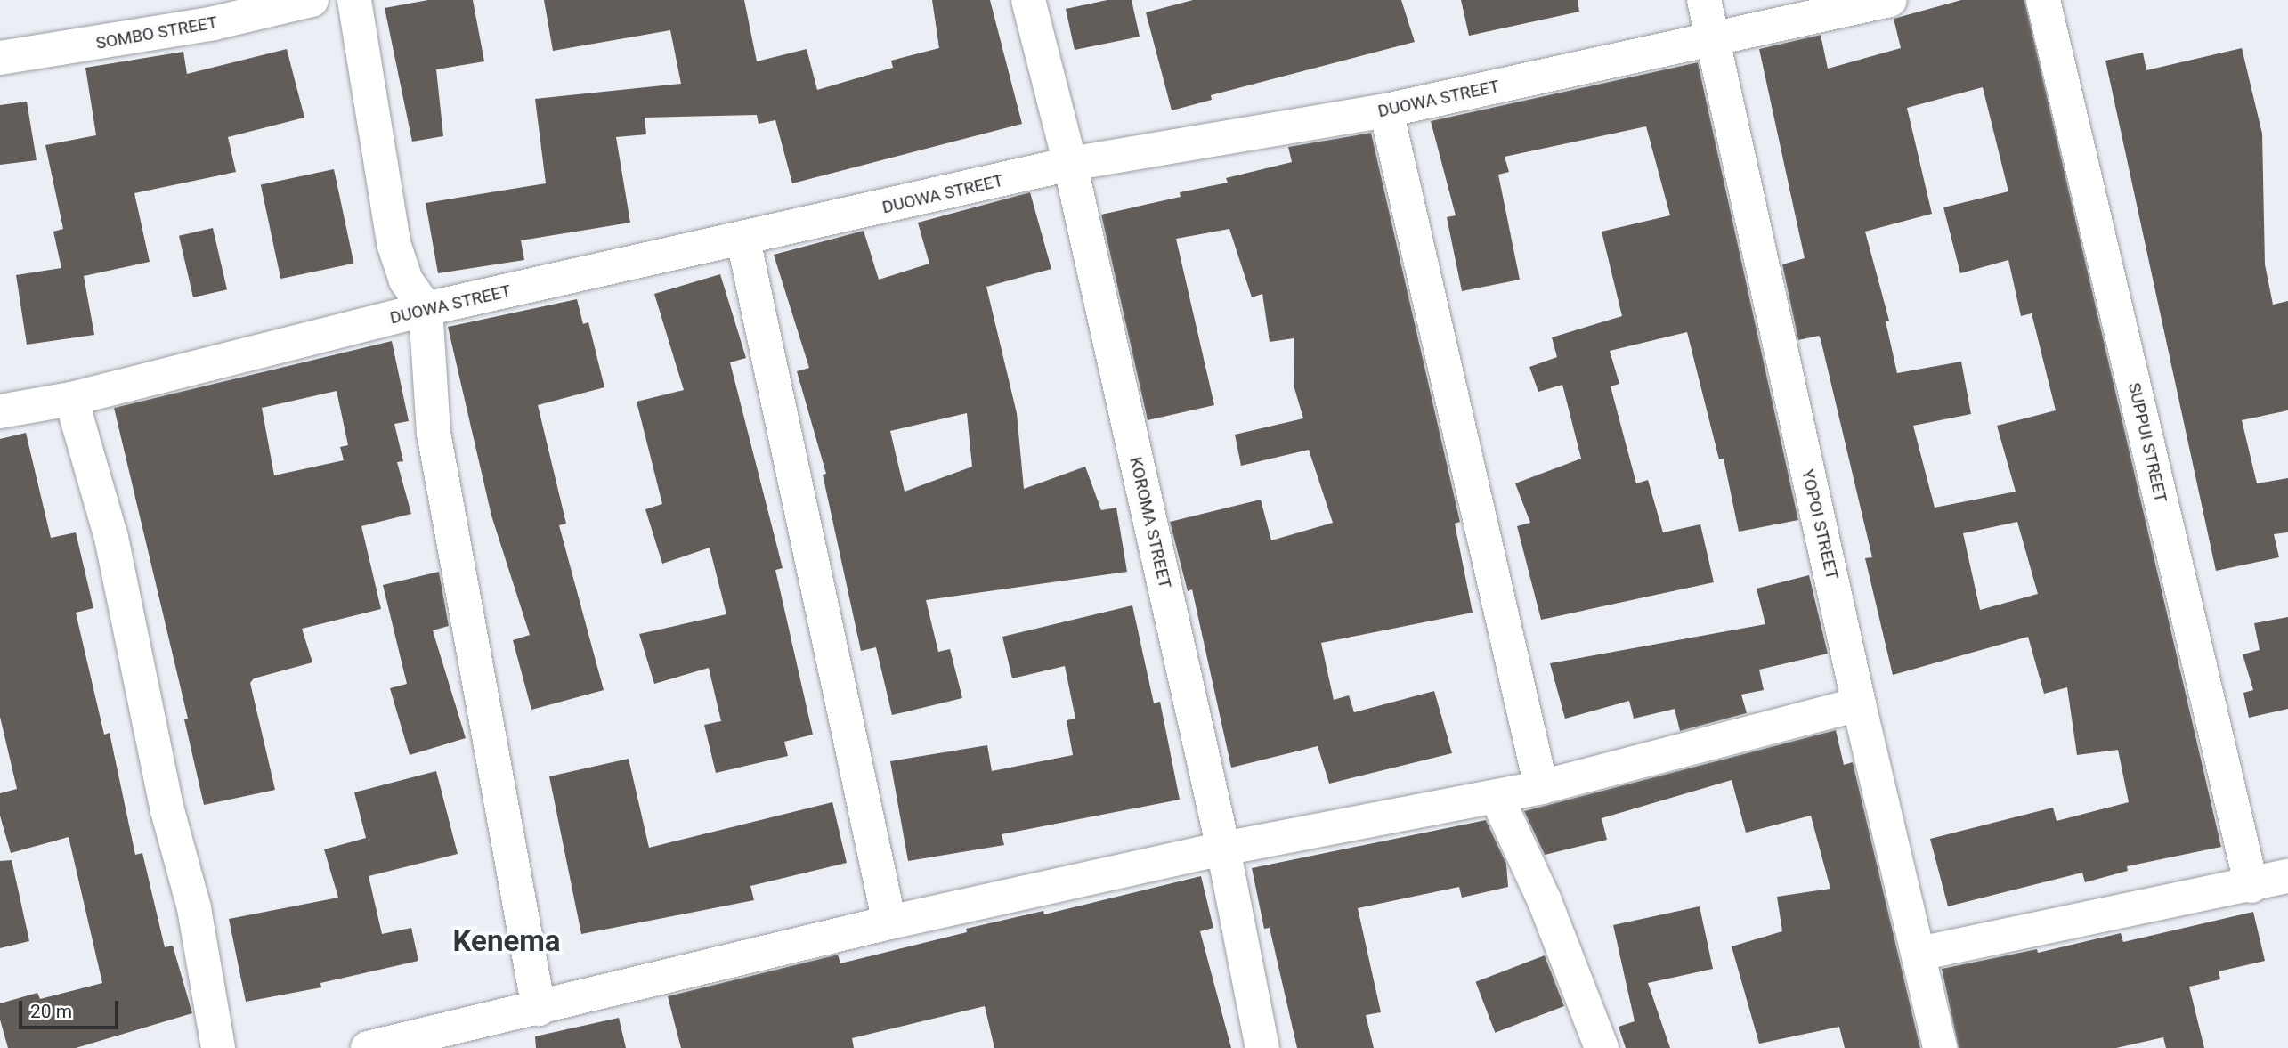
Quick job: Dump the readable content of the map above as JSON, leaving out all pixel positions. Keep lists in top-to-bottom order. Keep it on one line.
{"streets":{"street":["SOMBO STREET","DUOWA STREET","SUPPUI STREET","KOROMA STREET","YOPOI STREET"]},"crossings":[["DUOWA STREET","KOROMA STREET"],["DUOWA STREET","YOPOI STREET"]],"districts":["Kenema"],"scale_bar":"20 m"}
